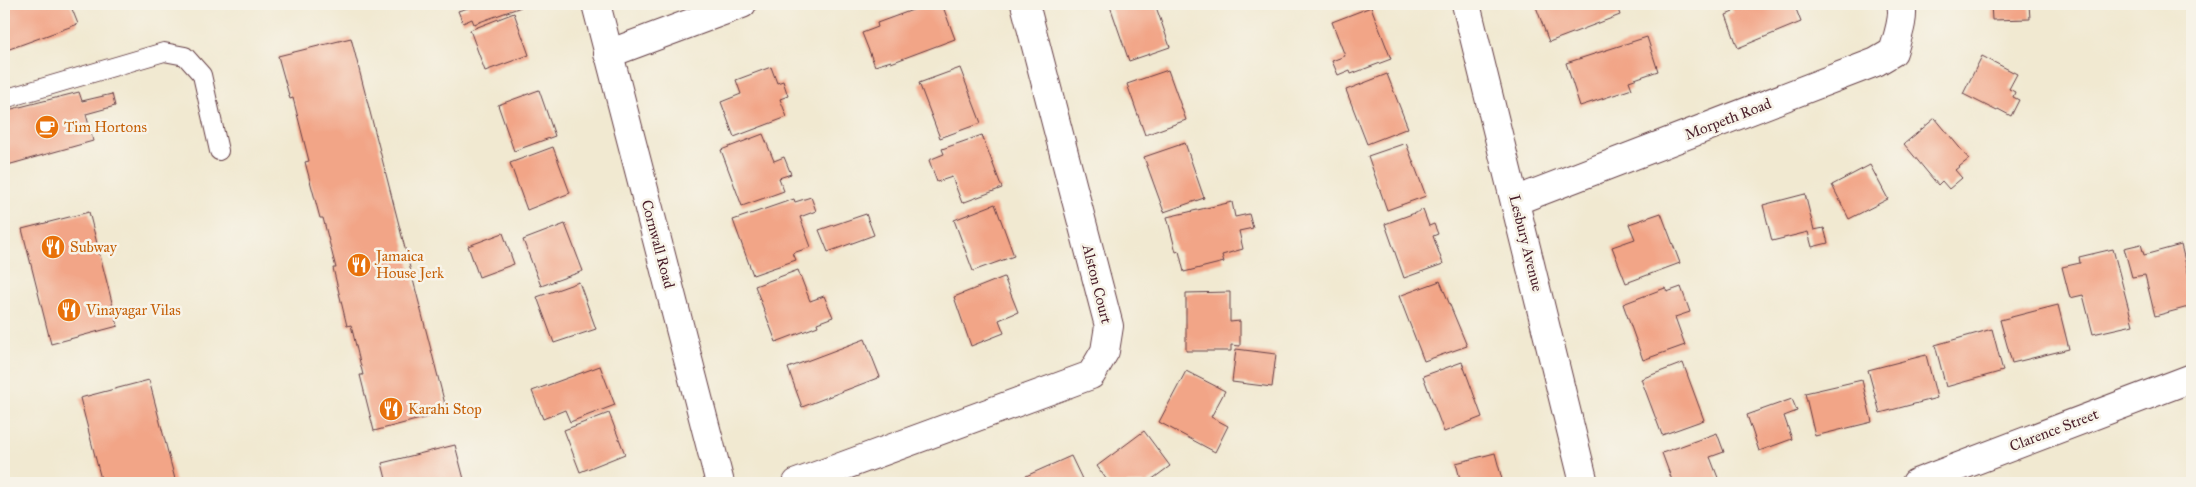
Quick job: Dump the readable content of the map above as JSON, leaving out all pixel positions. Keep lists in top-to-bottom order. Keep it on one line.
{"streets":{"street":["Morpeth Road","Lesbury Avenue","Cornwall Road","Alston Court","Clarence Street"]},"crossings":[["Morpeth Road","Lesbury Avenue"]],"places":{"cafe":["Tim Hortons"],"restaurant":["Subway","Jamaica House Jerk","Vinayagar Vilas","Karahi Stop"]}}
